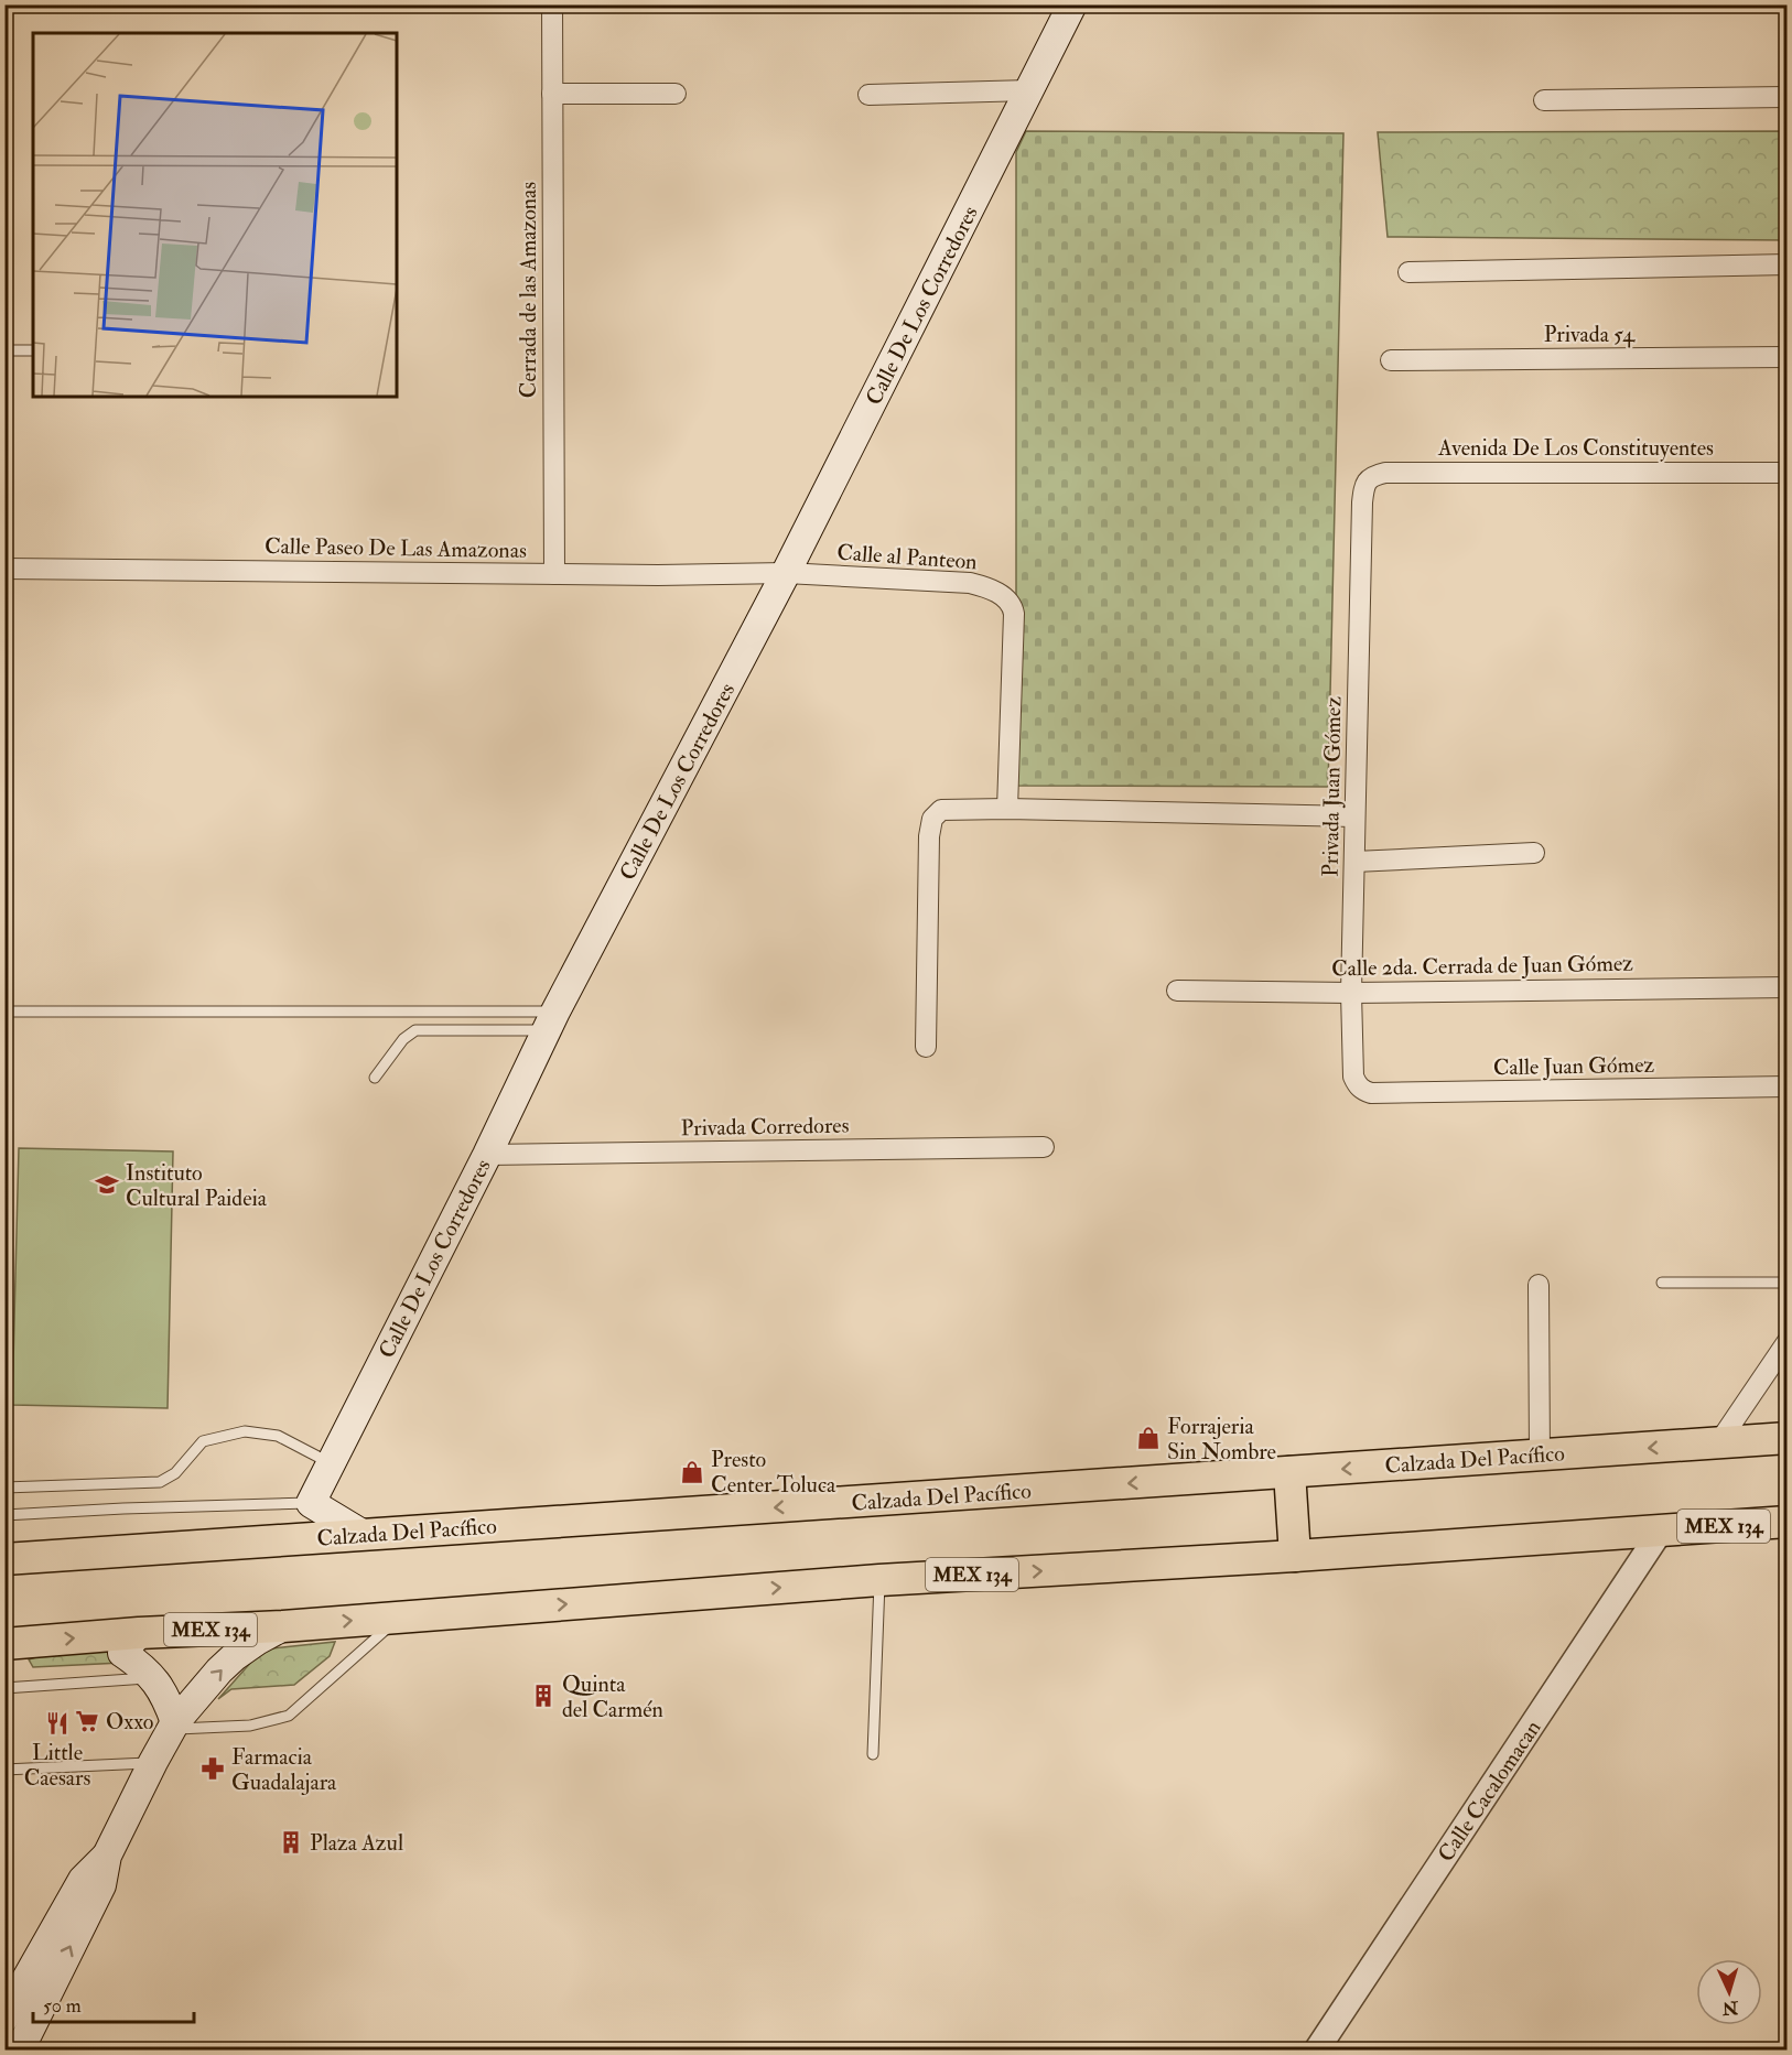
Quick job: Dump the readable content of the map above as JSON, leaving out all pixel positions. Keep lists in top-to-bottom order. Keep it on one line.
{"streets":{"main road":["Calle De Los Corredores","Calzada Del Pacífico","MEX 134"],"street":["Cerrada de las Amazonas","Privada 54","Avenida De Los Constituyentes","Calle Paseo De Las Amazonas","Calle al Panteon","Privada Juan Gómez","Calle 2da. Cerrada de Juan Gómez","Calle Juan Gómez","Privada Corredores","Calle Cacalomacan"]},"crossings":[["Cerrada de las Amazonas","Calle Paseo De Las Amazonas"],["Calle De Los Corredores","Calle Paseo De Las Amazonas"],["Calle De Los Corredores","Calle al Panteon"],["Calle De Los Corredores","Privada Corredores"],["Avenida De Los Constituyentes","Privada Juan Gómez"],["Calle Paseo De Las Amazonas","Calle al Panteon"],["Privada Juan Gómez","Calle 2da. Cerrada de Juan Gómez"],["Privada Juan Gómez","Calle Juan Gómez"],["MEX 134","Calle Cacalomacan"]],"places":{"school or university":["Instituto Cultural Paideia"],"shop":["Forrajeria Sin Nombre","Presto Center Toluca"],"building":["Quinta del Carmén","Plaza Azul"],"supermarket":["Oxxo"],"restaurant":["Little Caesars"],"pharmacy":["Farmacia Guadalajara"]},"scale_bar":"50 m","north":"bottom"}
